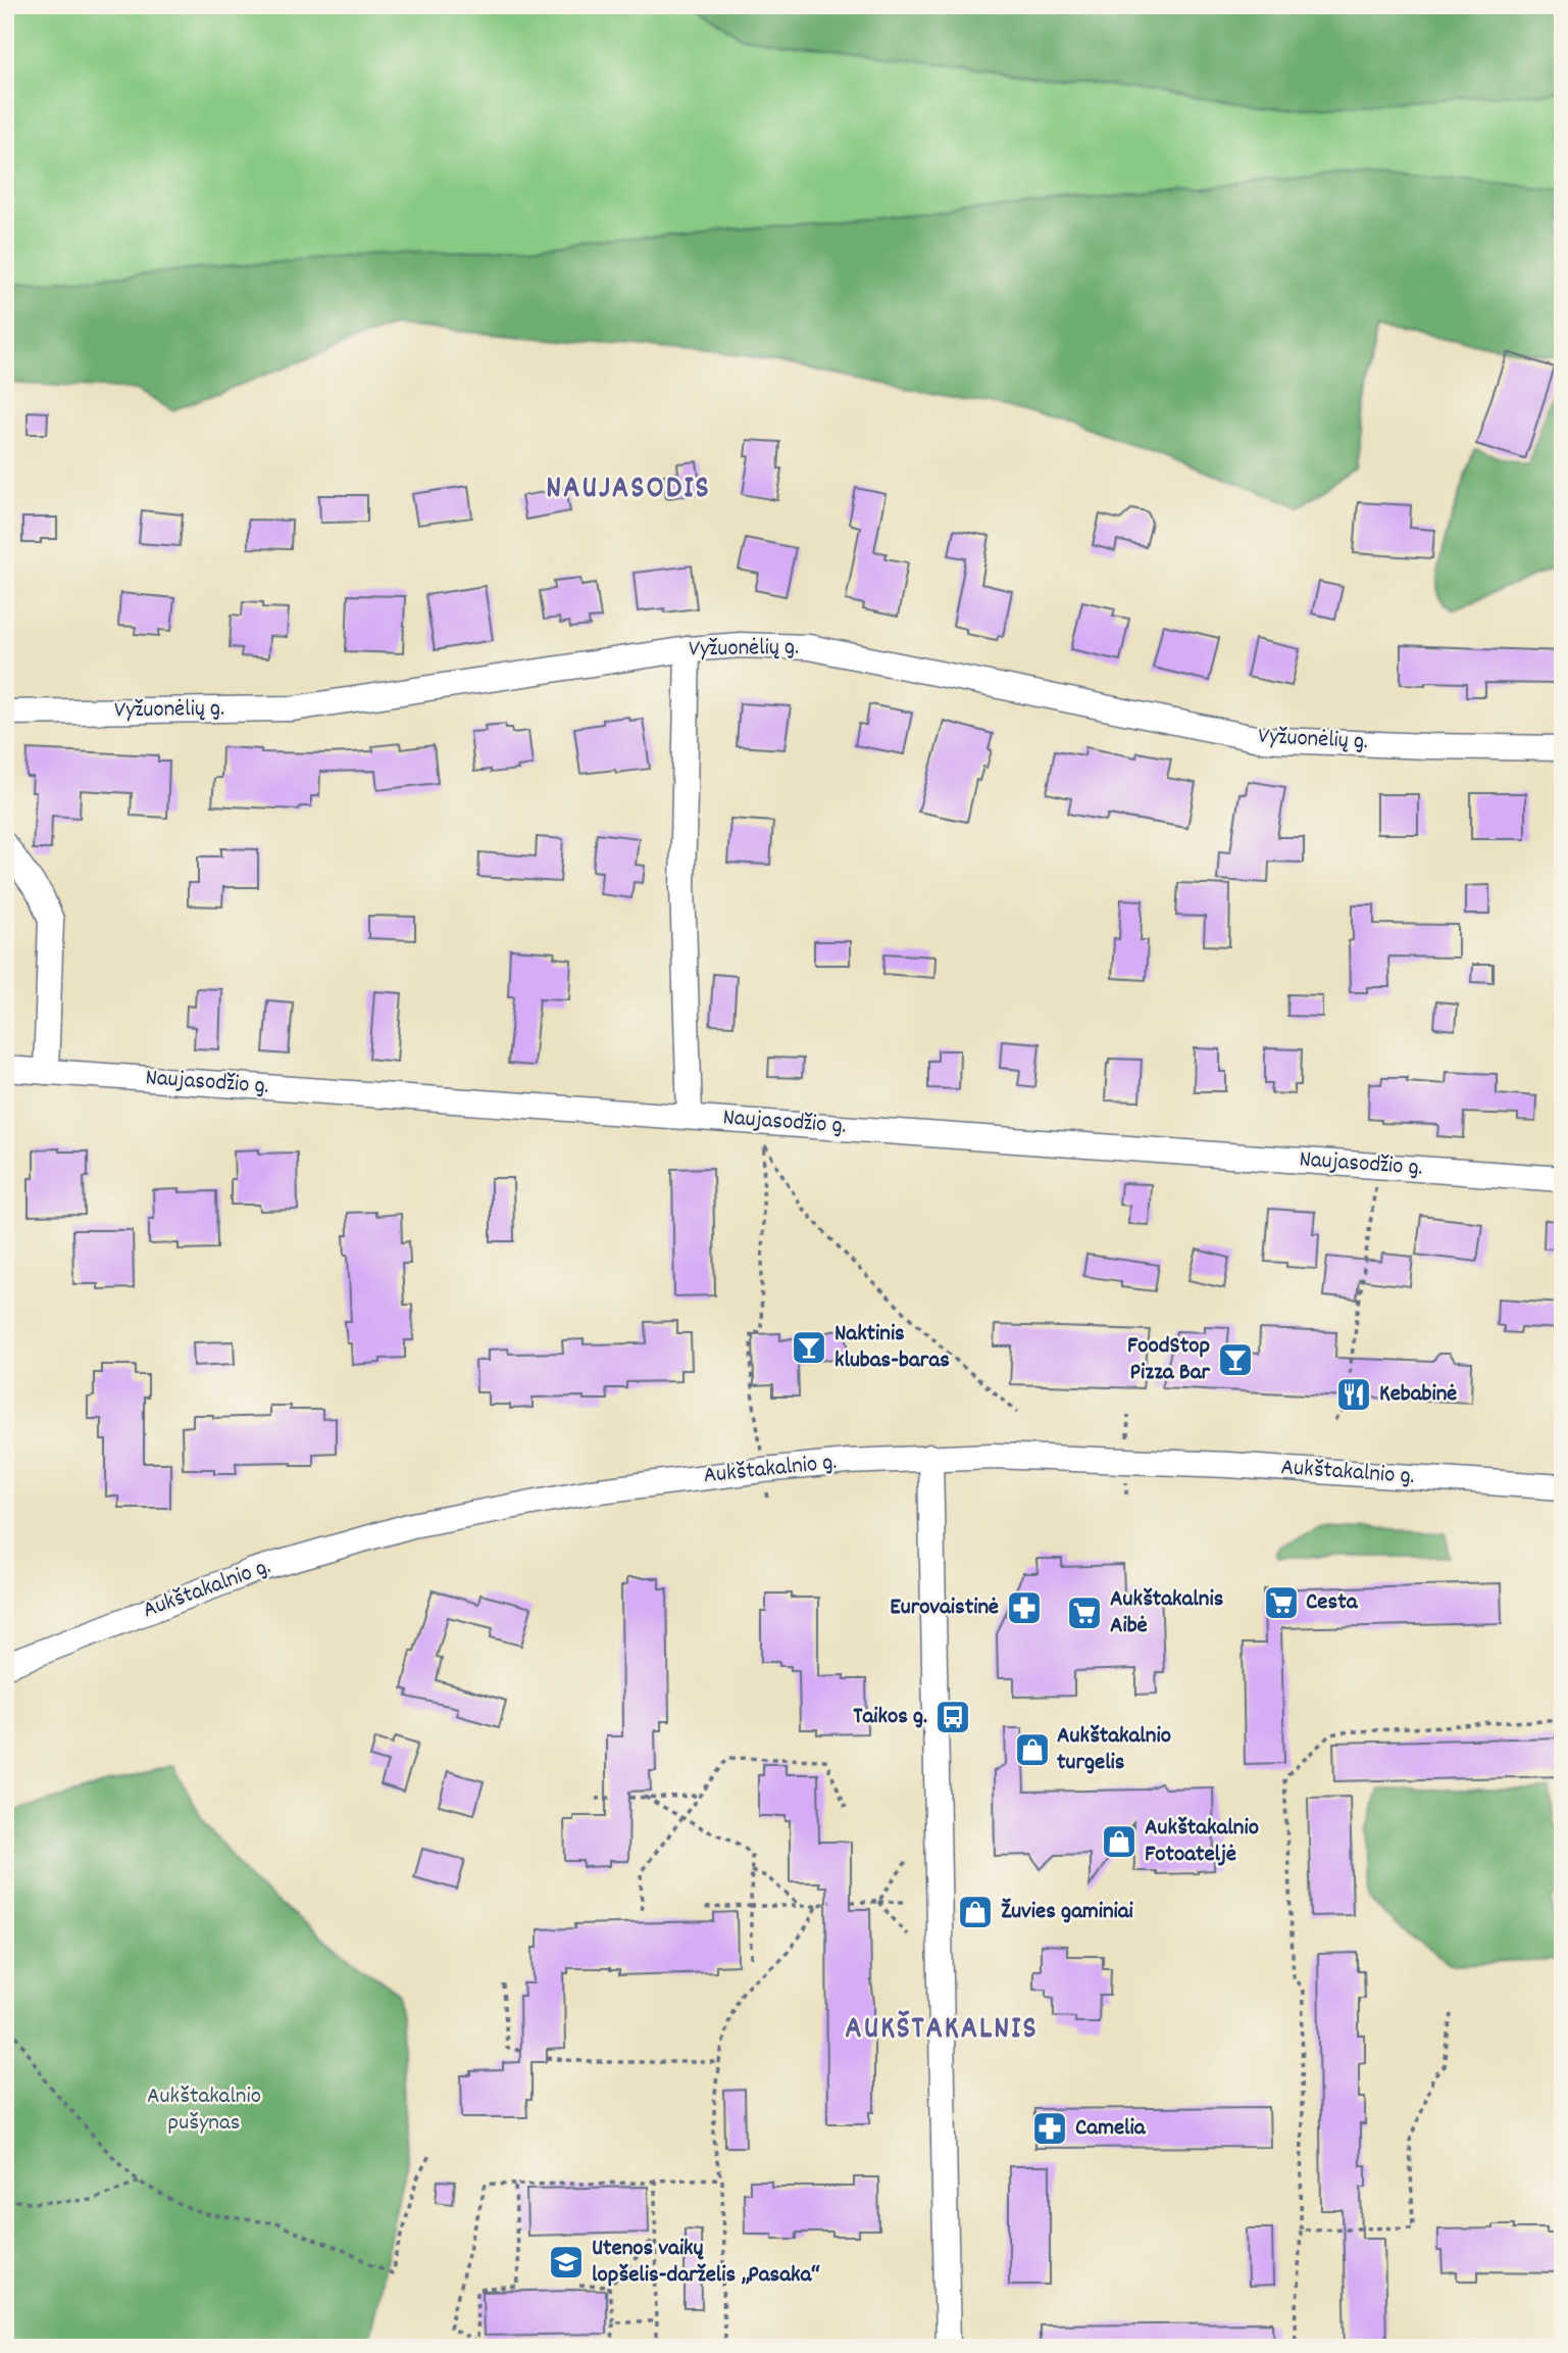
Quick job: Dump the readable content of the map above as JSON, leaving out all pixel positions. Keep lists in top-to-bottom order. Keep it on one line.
{"streets":{"street":["Vyžuonėlių g.","Naujasodžio g.","Aukštakalnio g."]},"districts":["NAUJASODIS","AUKŠTAKALNIS"],"parks":["Aukštakalnio pušynas"],"places":{"bar":["Naktinis klubas-baras","FoodStop Pizza Bar"],"restaurant":["Kebabinė"],"supermarket":["Cesta","Aukštakalnis Aibė"],"pharmacy":["Eurovaistinė","Camelia"],"bus stop":["Taikos g."],"shop":["Aukštakalnio turgelis","Aukštakalnio Fotoateljė","Žuvies gaminiai"],"school or university":["Utenos vaikų lopšelis-darželis „Pasaka“"]}}
